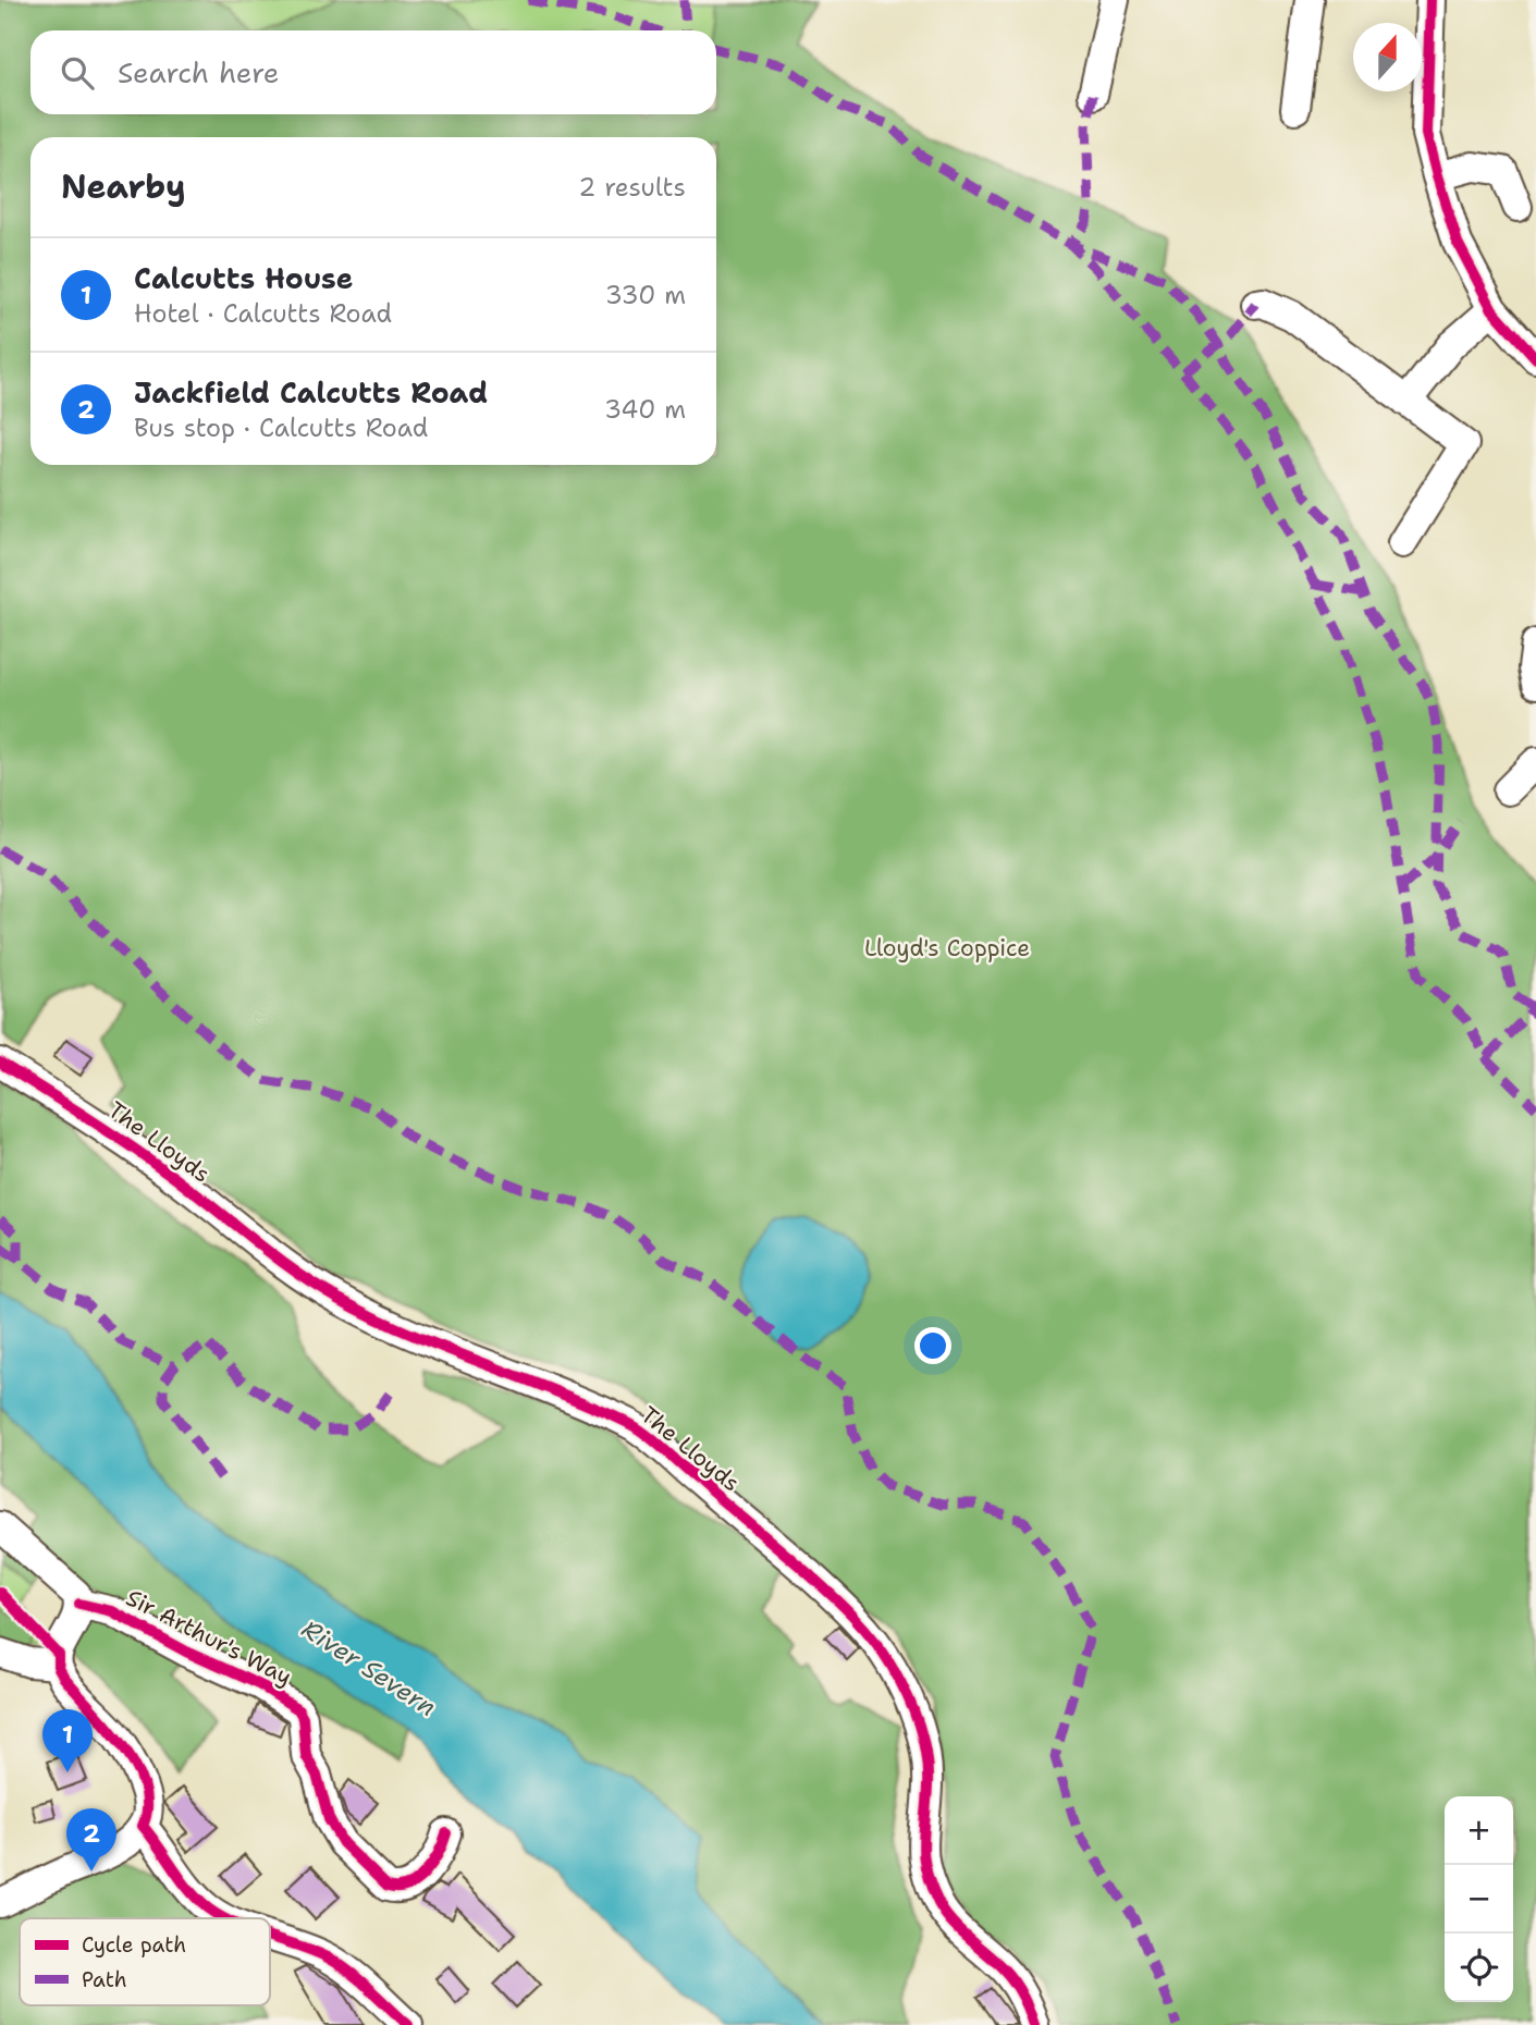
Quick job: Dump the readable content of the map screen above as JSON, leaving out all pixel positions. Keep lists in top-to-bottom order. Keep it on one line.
{"streets":{"street":["The Lloyds","Sir Arthur's Way"]},"water":["River Severn"],"parks":["Lloyd's Coppice"],"legend":["Cycle path","Path"],"north":"top","page":{"search":"Search here","heading":["Nearby","2 results"],"list":[{"mark":"1","name":"Calcutts House","note":"Hotel · Calcutts Road","value":"330 m"},{"mark":"2","name":"Jackfield Calcutts Road","note":"Bus stop · Calcutts Road","value":"340 m"}],"pins":["1","2"],"map_buttons":["+","−"]}}
